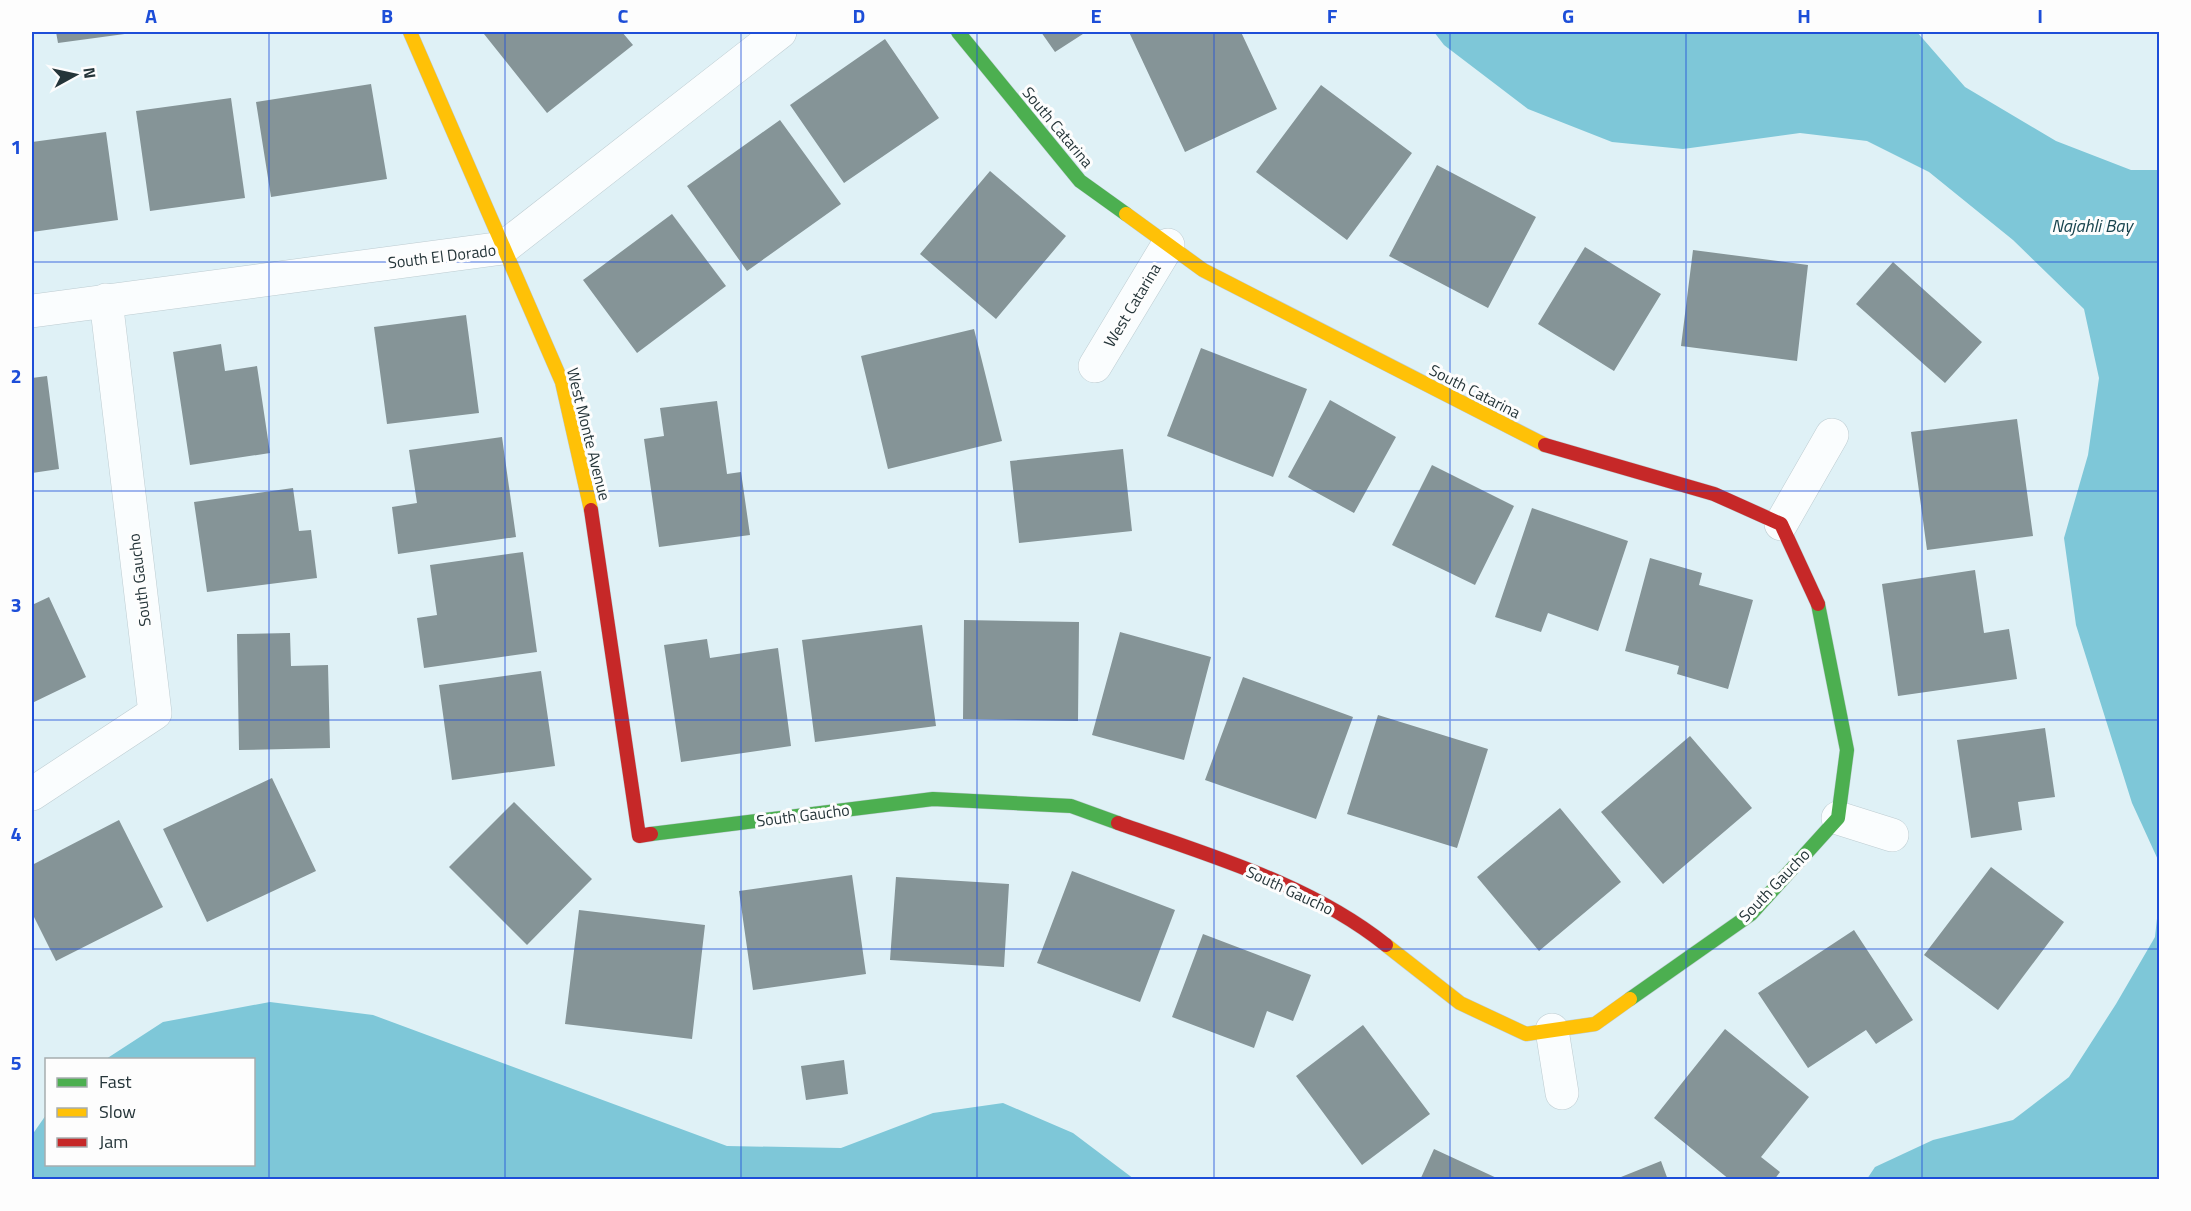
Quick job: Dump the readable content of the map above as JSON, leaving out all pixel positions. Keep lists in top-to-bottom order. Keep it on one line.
{"streets":{"street":["South Catarina","South El Dorado","West Catarina","West Monte Avenue","South Gaucho"]},"crossings":[["South Catarina","West Catarina"],["South El Dorado","West Monte Avenue"],["South El Dorado","South Gaucho"],["West Monte Avenue","South Gaucho"]],"water":["Najahli Bay"],"legend":["Fast","Slow","Jam"],"north":"right","grid":{"columns":["A","B","C","D","E","F","G","H","I"],"rows":["1","2","3","4","5"]}}
